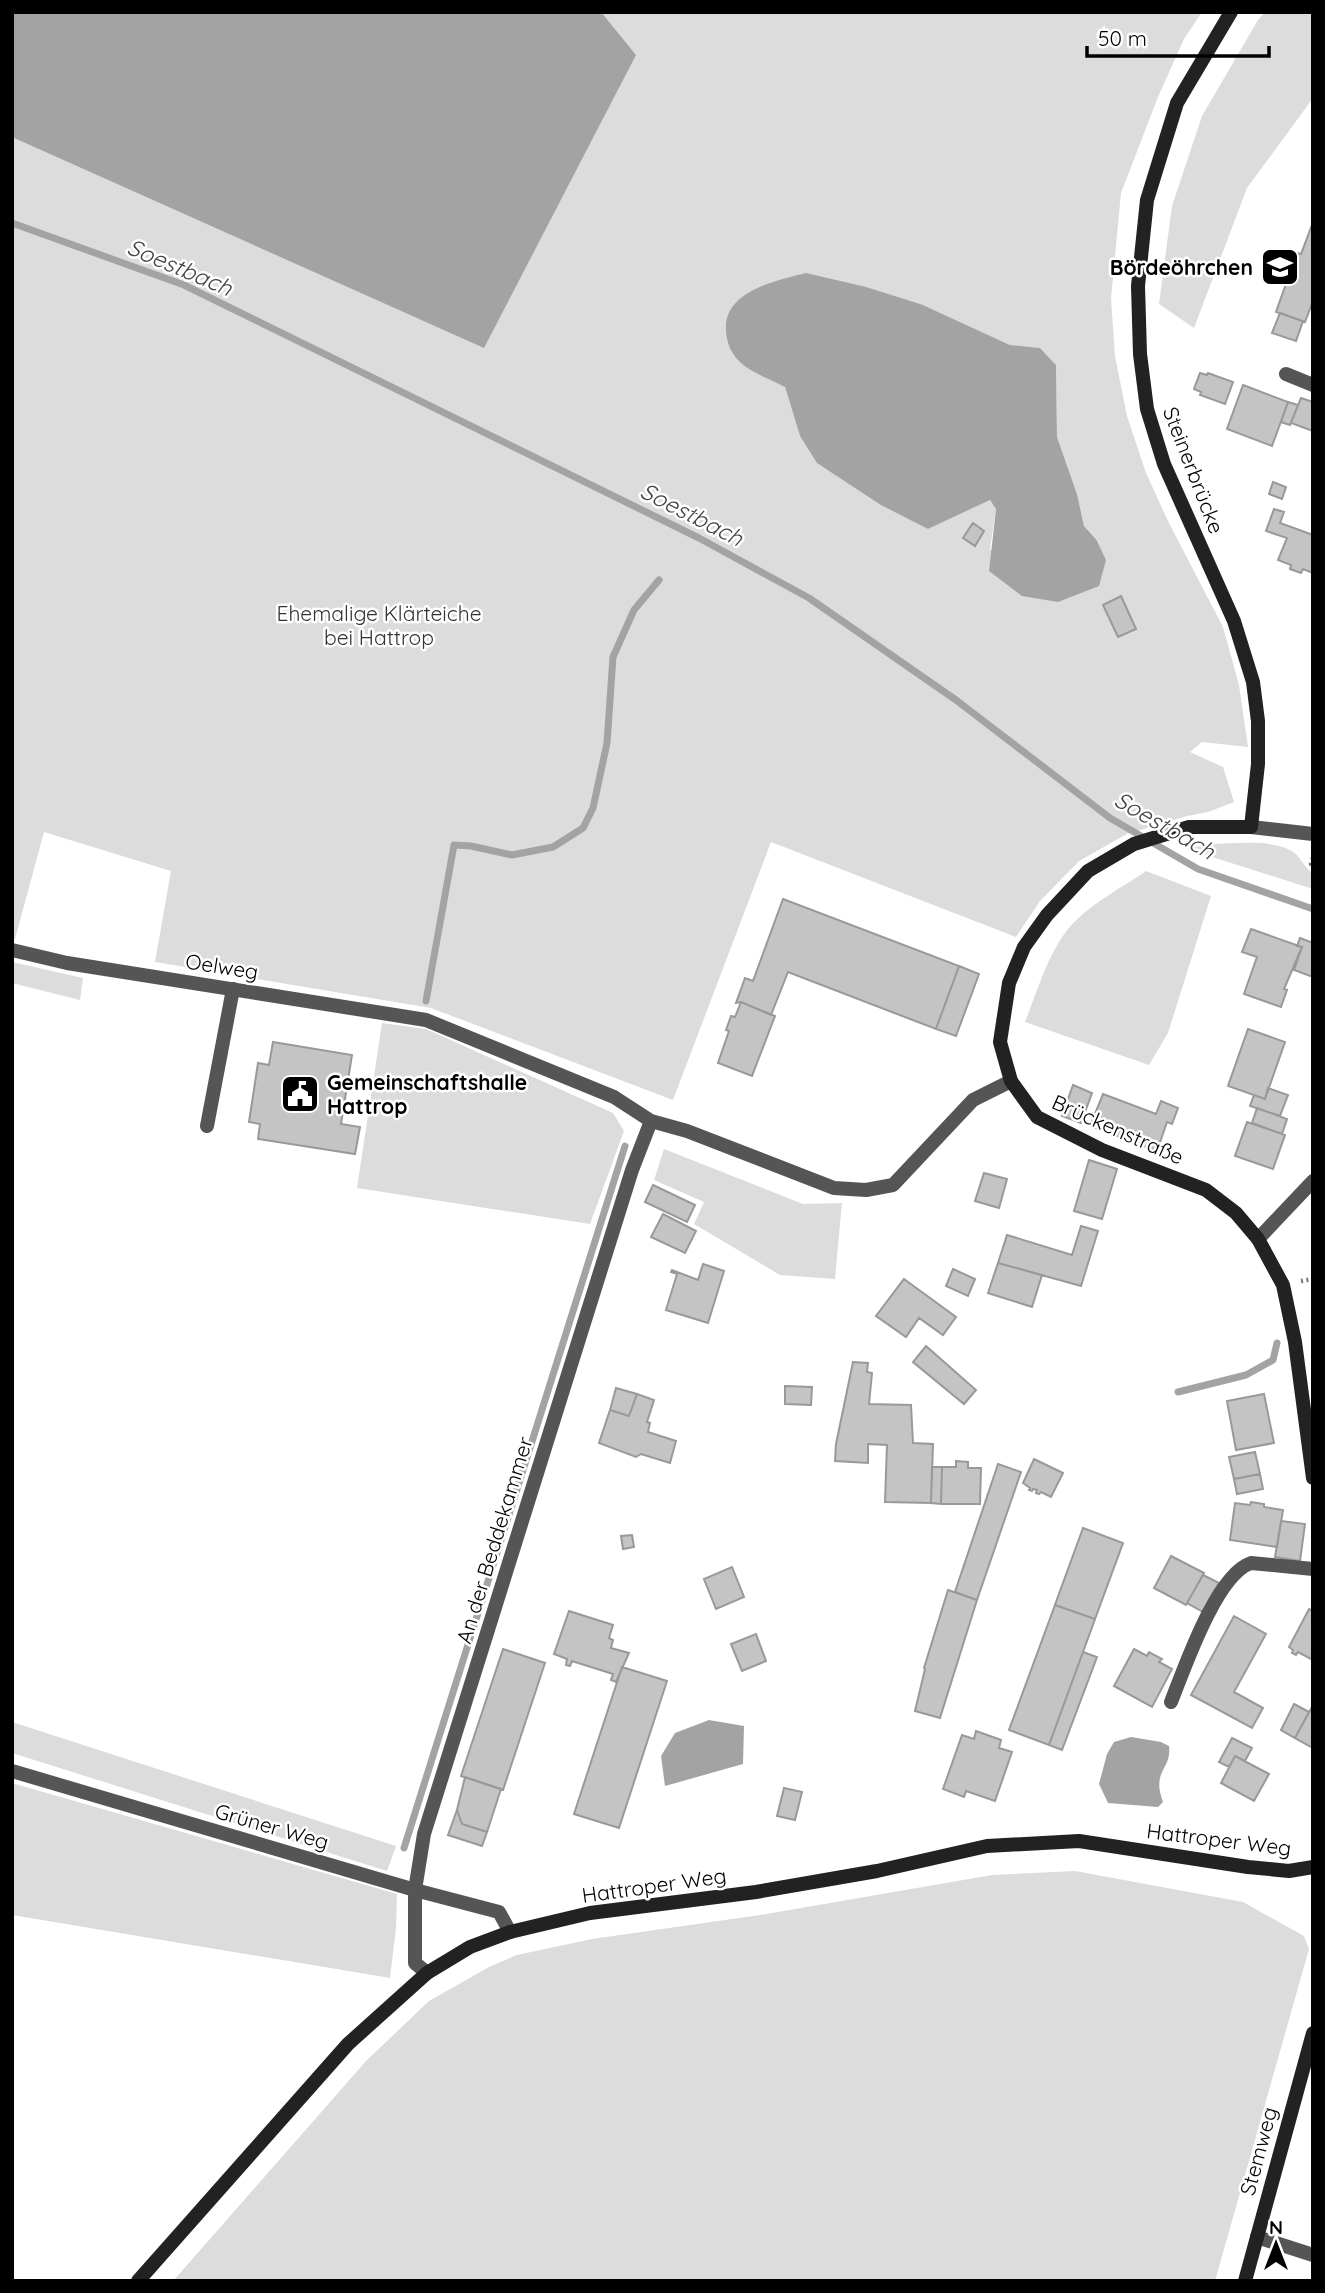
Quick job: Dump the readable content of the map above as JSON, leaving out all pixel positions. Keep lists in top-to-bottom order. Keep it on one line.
{"streets":{"street":["Steinerbrücke","Oelweg","Brückenstraße","An der Beddekammer","Grüner Weg","Hattroper Weg","Stemweg"]},"crossings":[["Steinerbrücke","Brückenstraße"],["Oelweg","An der Beddekammer"],["An der Beddekammer","Grüner Weg"],["An der Beddekammer","Hattroper Weg"],["Grüner Weg","Hattroper Weg"]],"water":["Soestbach"],"parks":["Ehemalige Klärteiche bei Hattrop"],"places":{"school or university":["Bördeöhrchen"],"public building":["Gemeinschaftshalle Hattrop"]},"scale_bar":"50 m","north":"top"}
